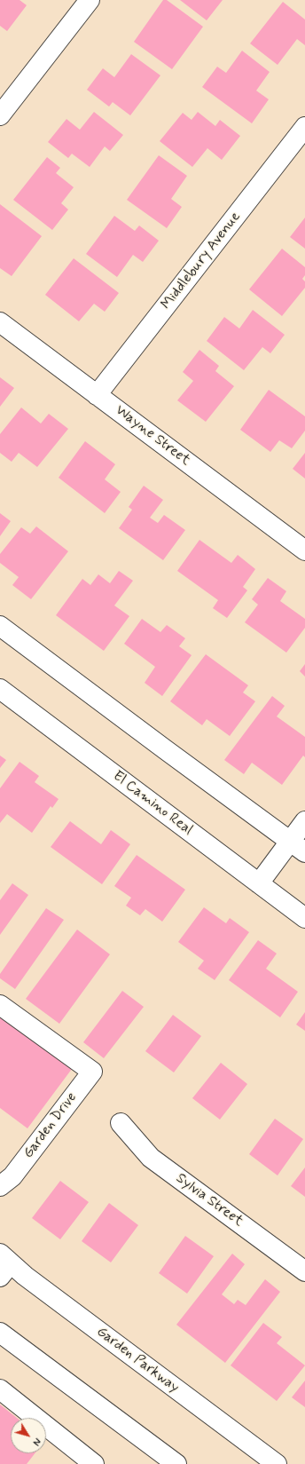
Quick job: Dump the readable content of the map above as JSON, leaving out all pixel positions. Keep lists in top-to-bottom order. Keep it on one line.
{"streets":{"street":["Middlebury Avenue","Wayne Street","El Camino Real","Garden Drive","Sylvia Street","Garden Parkway"]},"crossings":[["Middlebury Avenue","Wayne Street"]],"north":"bottom right"}
